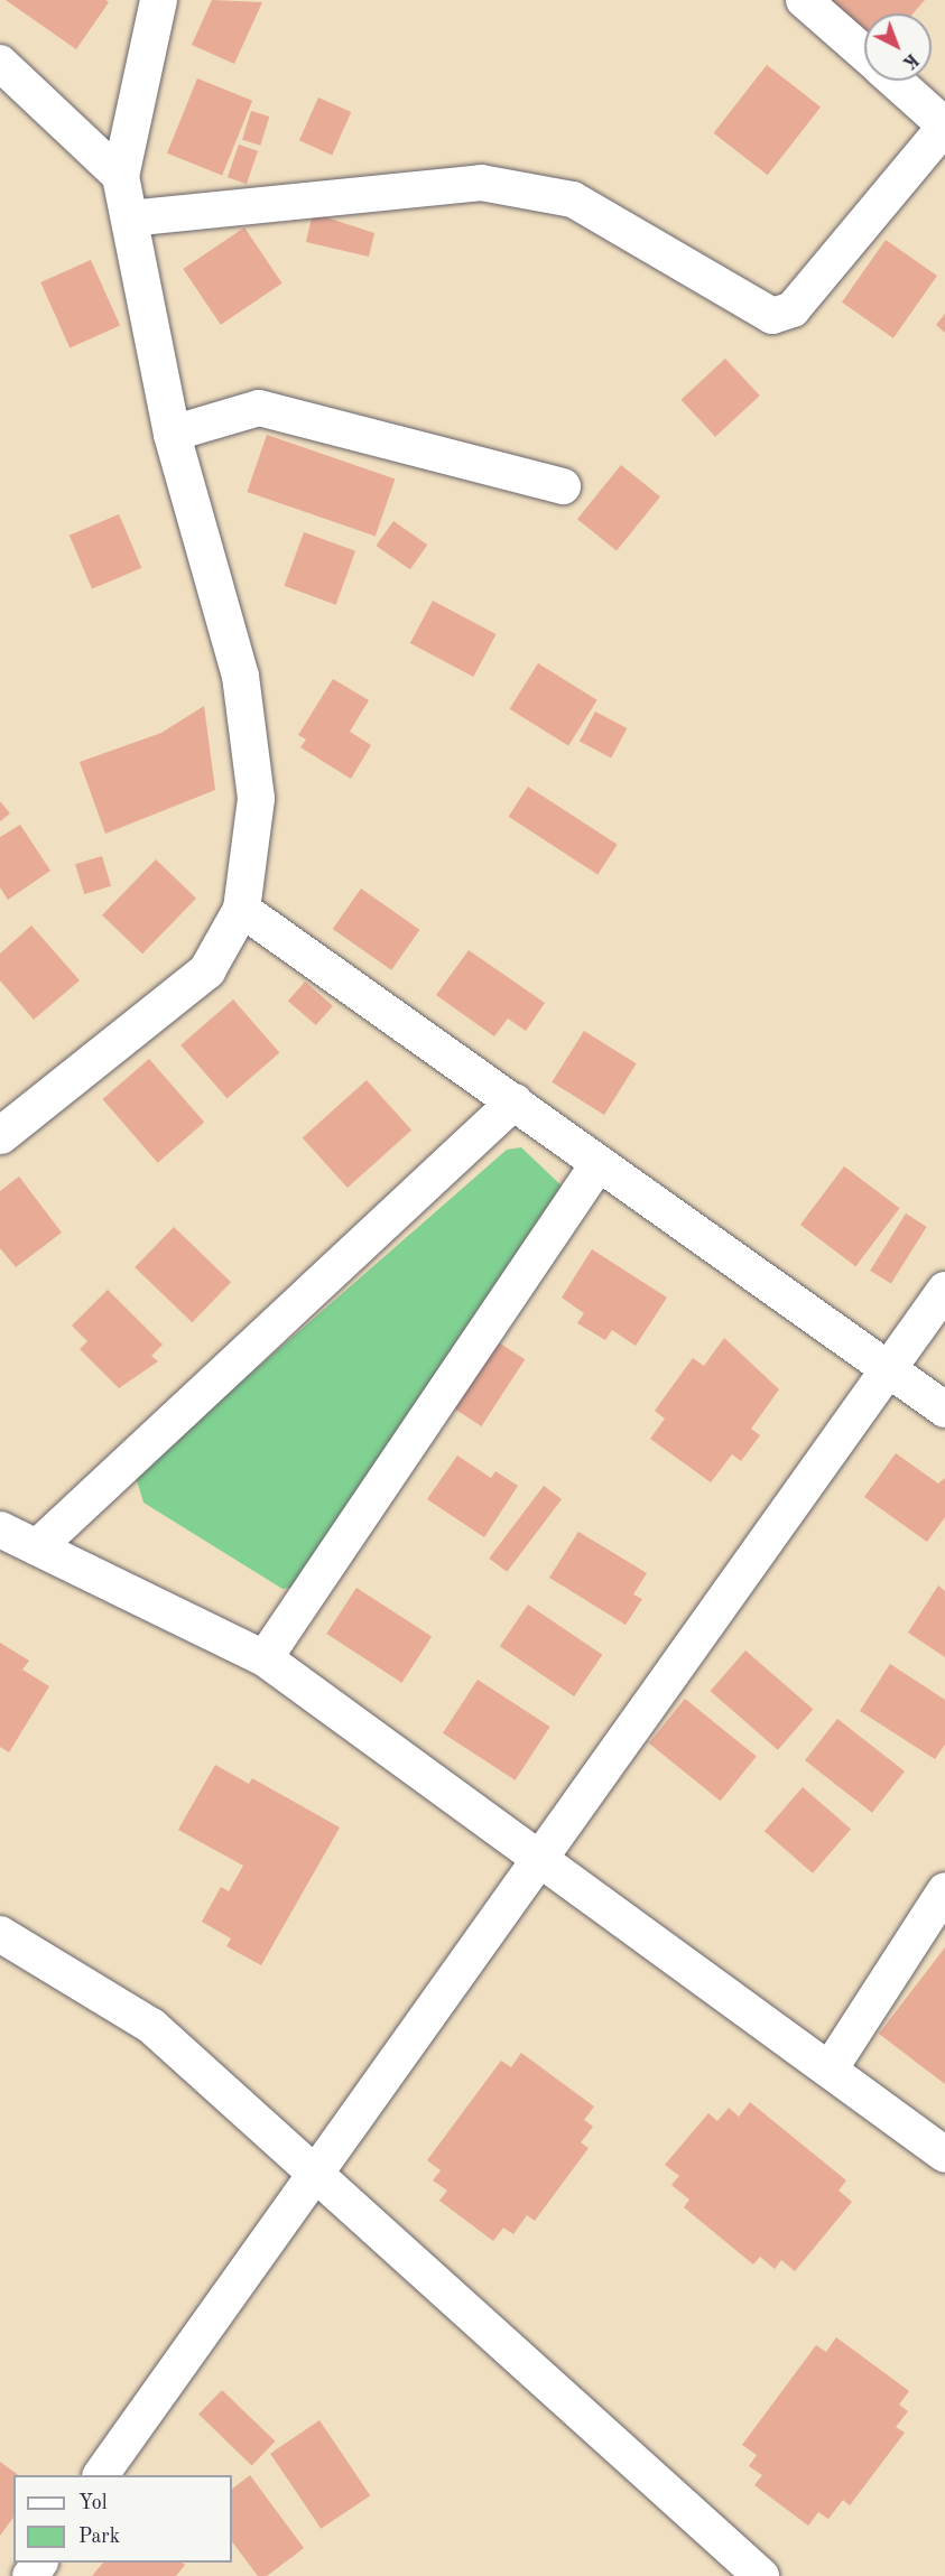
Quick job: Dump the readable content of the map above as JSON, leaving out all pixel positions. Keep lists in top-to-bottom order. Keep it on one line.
{"legend":["Yol","Park"],"north":"bottom right"}
